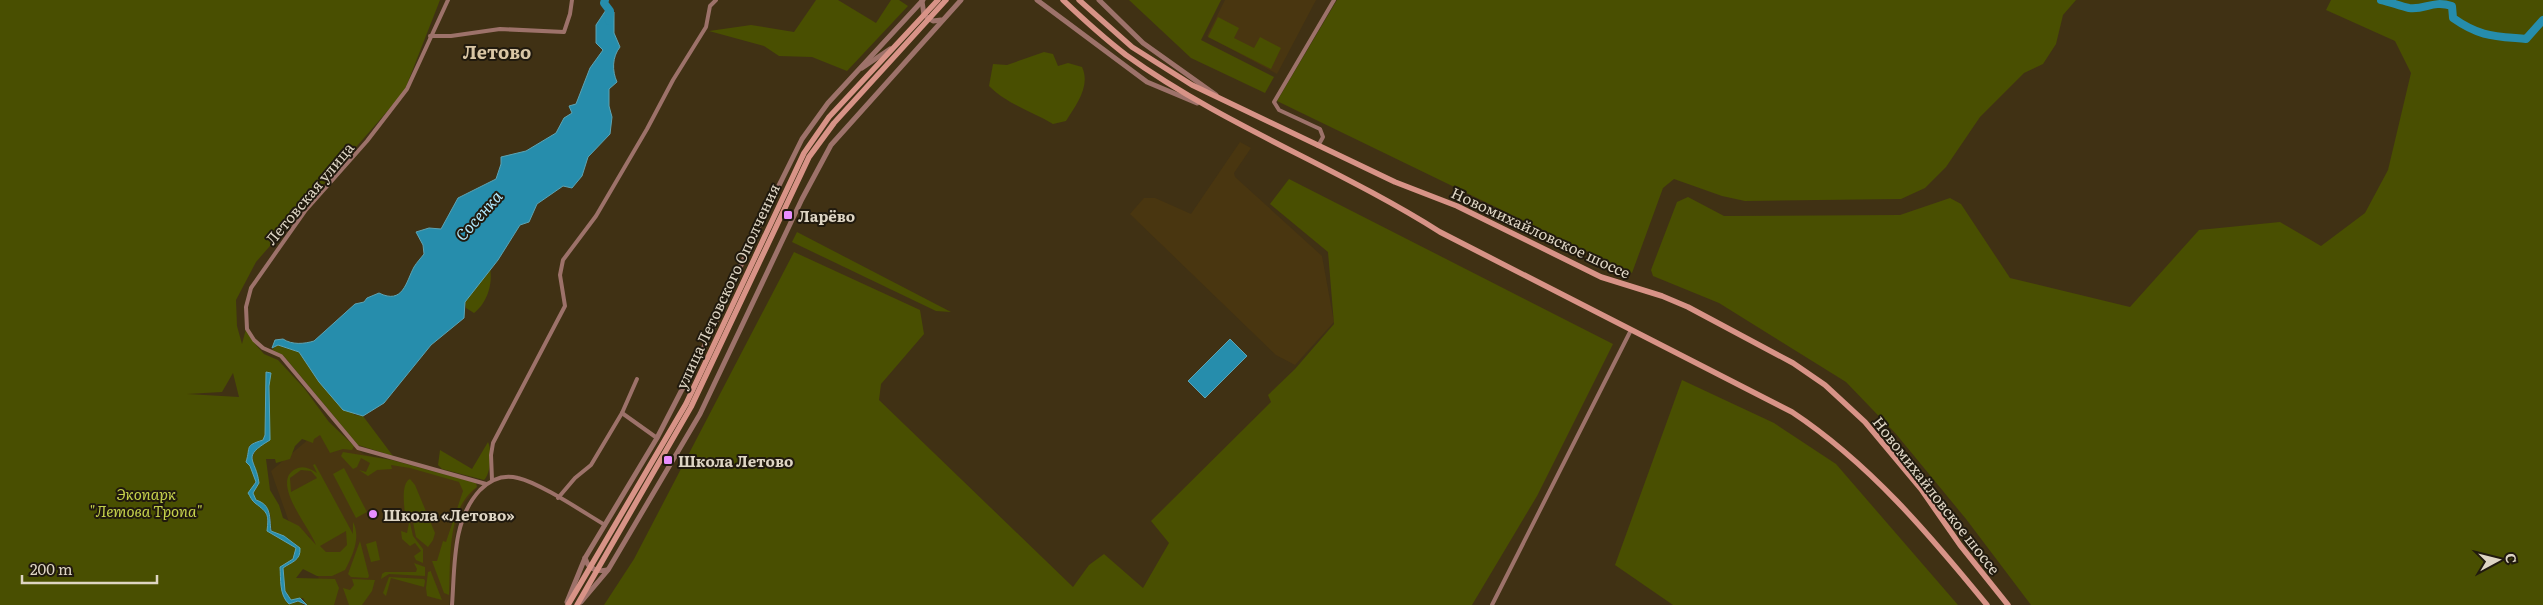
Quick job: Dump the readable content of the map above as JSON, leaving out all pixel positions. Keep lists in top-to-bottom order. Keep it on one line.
{"streets":{"main road":["Новомихайловское шоссе","улица Летовского Ополчения"],"street":["Летовская улица"]},"districts":["Летово"],"water":["Сосенка"],"parks":["Экопарк \"Летова Тропа\""],"places":{"transit":["Ларёво","Школа Летово"],"other":["Школа «Летово»"]},"scale_bar":"200 m","north":"right"}
